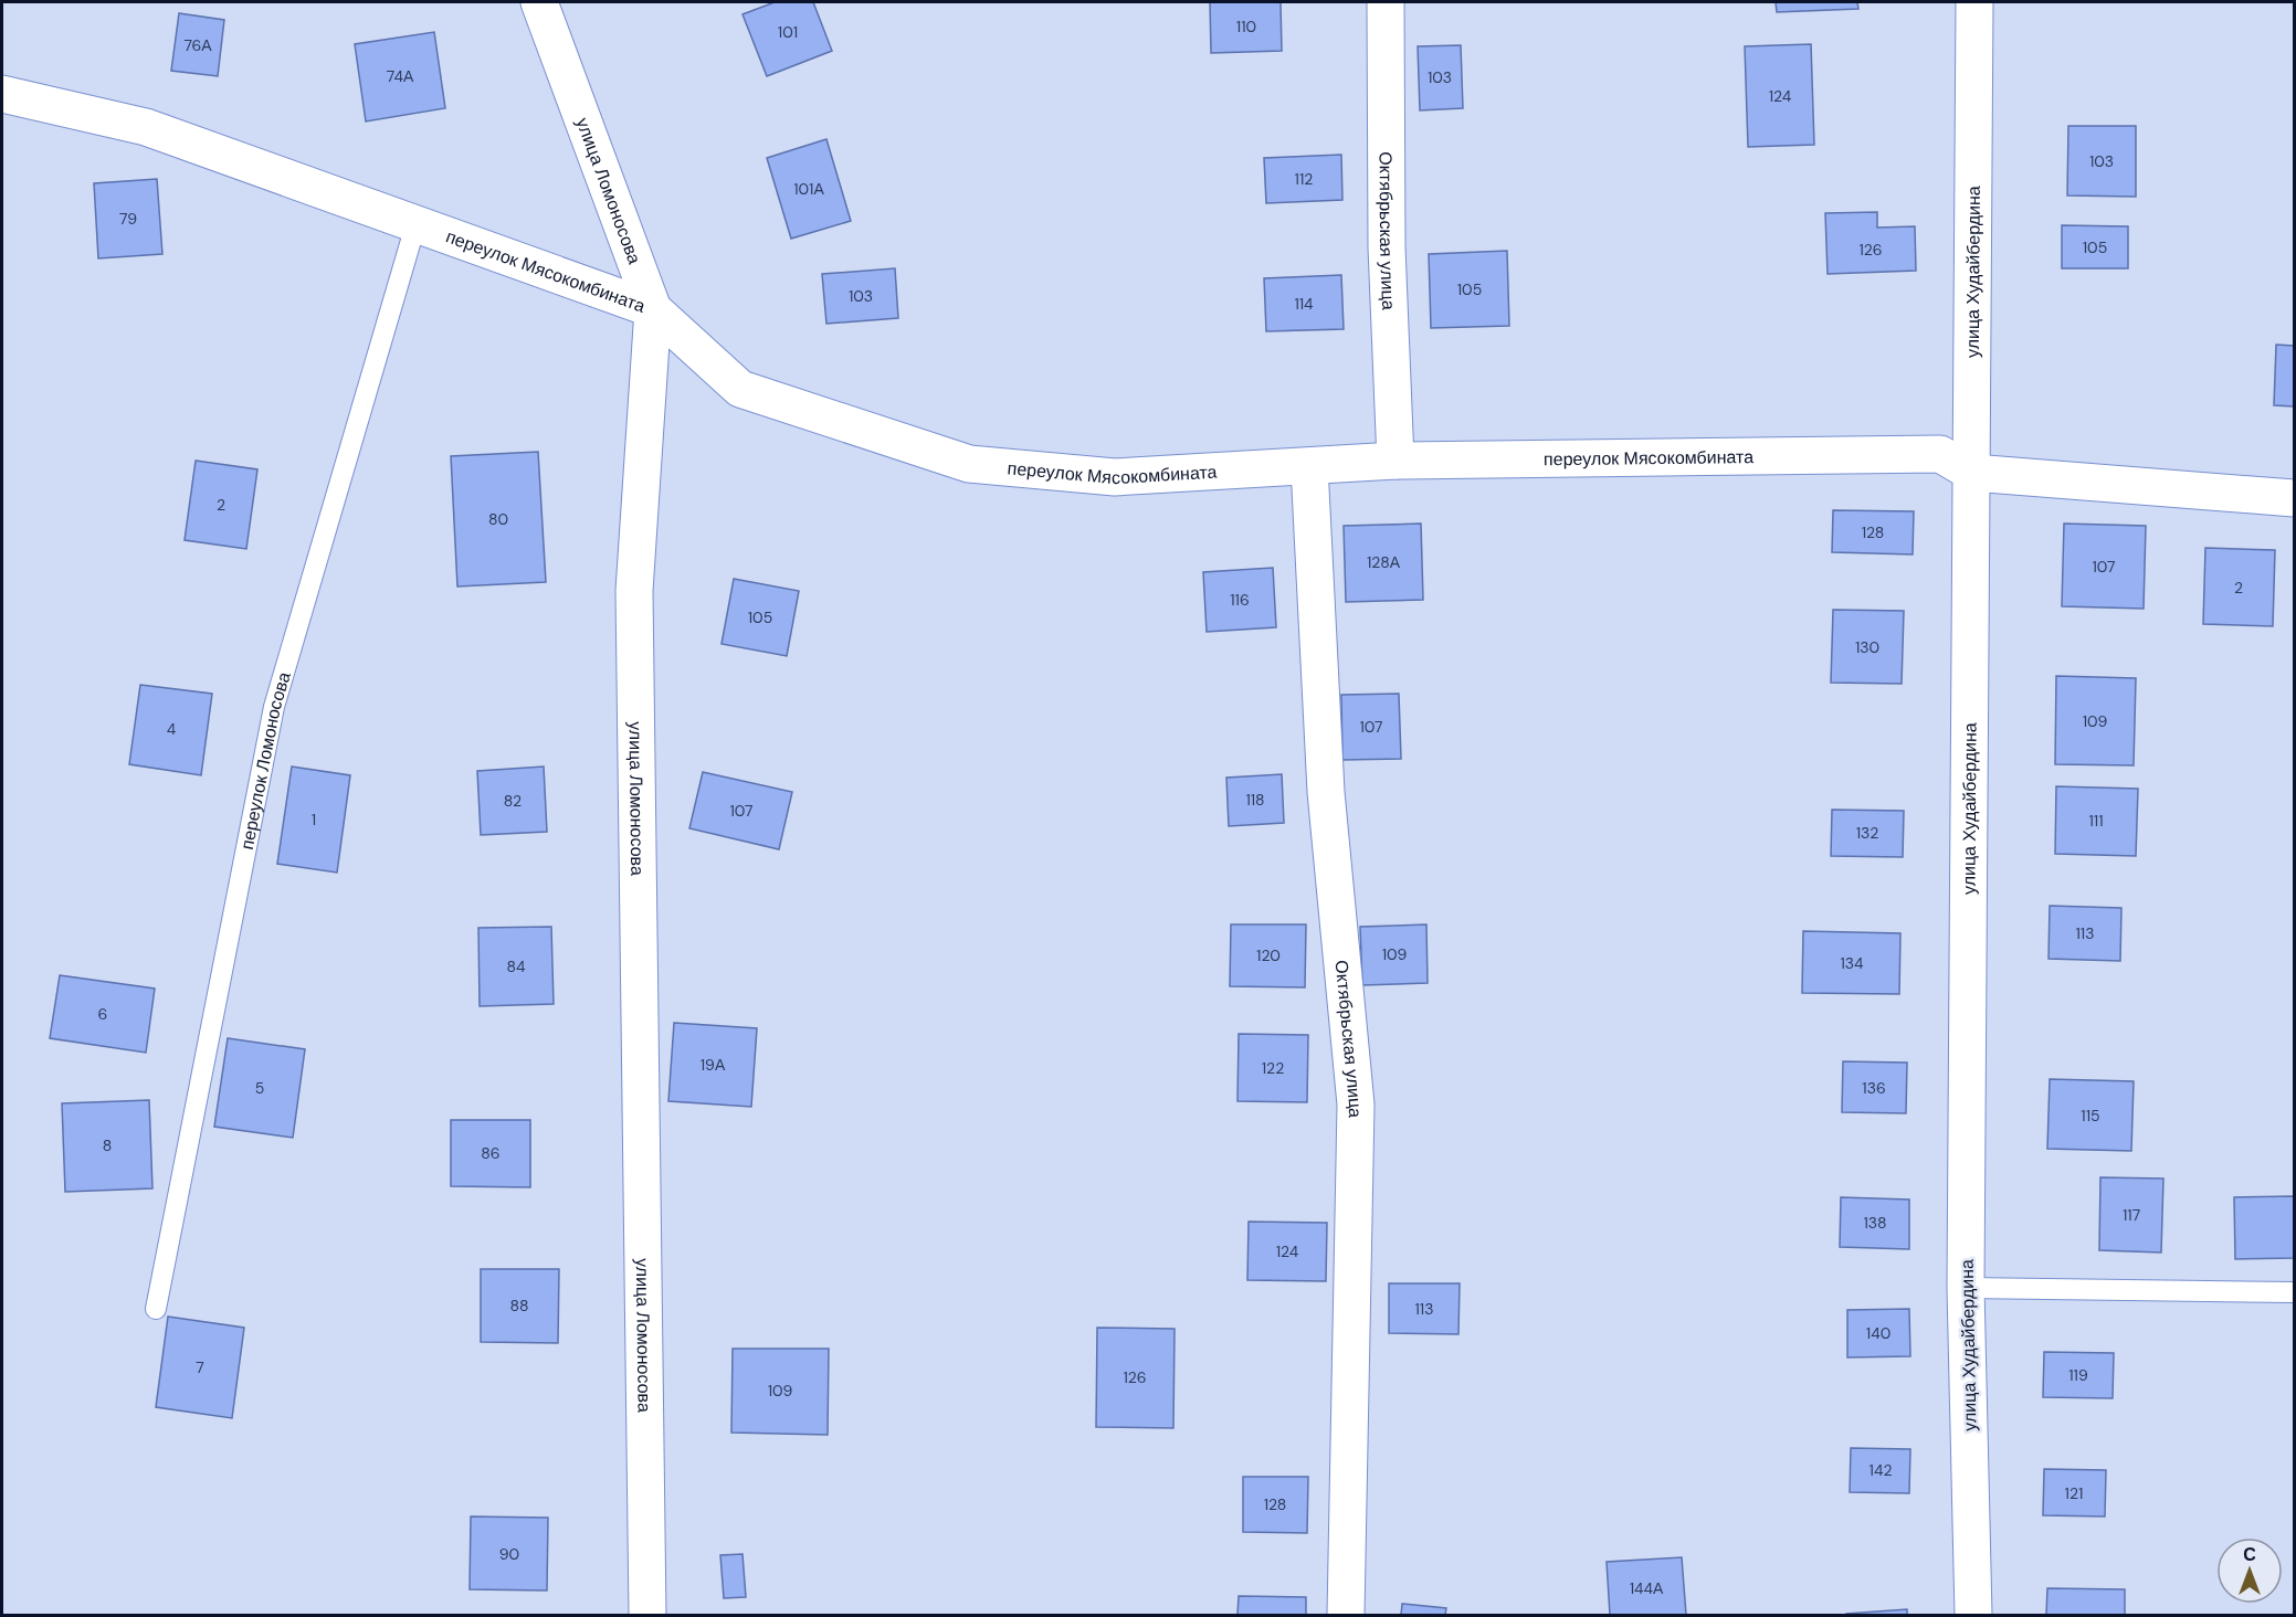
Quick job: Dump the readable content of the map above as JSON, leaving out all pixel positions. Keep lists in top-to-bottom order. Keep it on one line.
{"streets":{"street":["улица Ломоносова","Октябрьская улица","переулок Мясокомбината","улица Худайбердина"],"lane":["переулок Ломоносова"]},"crossings":[["улица Ломоносова","переулок Мясокомбината"],["Октябрьская улица","переулок Мясокомбината"],["переулок Мясокомбината","улица Худайбердина"],["переулок Мясокомбината","переулок Ломоносова"]],"house_numbers":["110","101","76А","74А","103","124","103","112","101А","79","105","126","105","103","114","2","80","128","128А","107","2","116","105","130","109","107","4","118","82","107","1","111","132","113","109","120","134","84","6","19А","122","5","136","115","8","86","117","138","124","88","113","140","7","119","126","109","142","121","128","90","144А"],"north":"top"}
